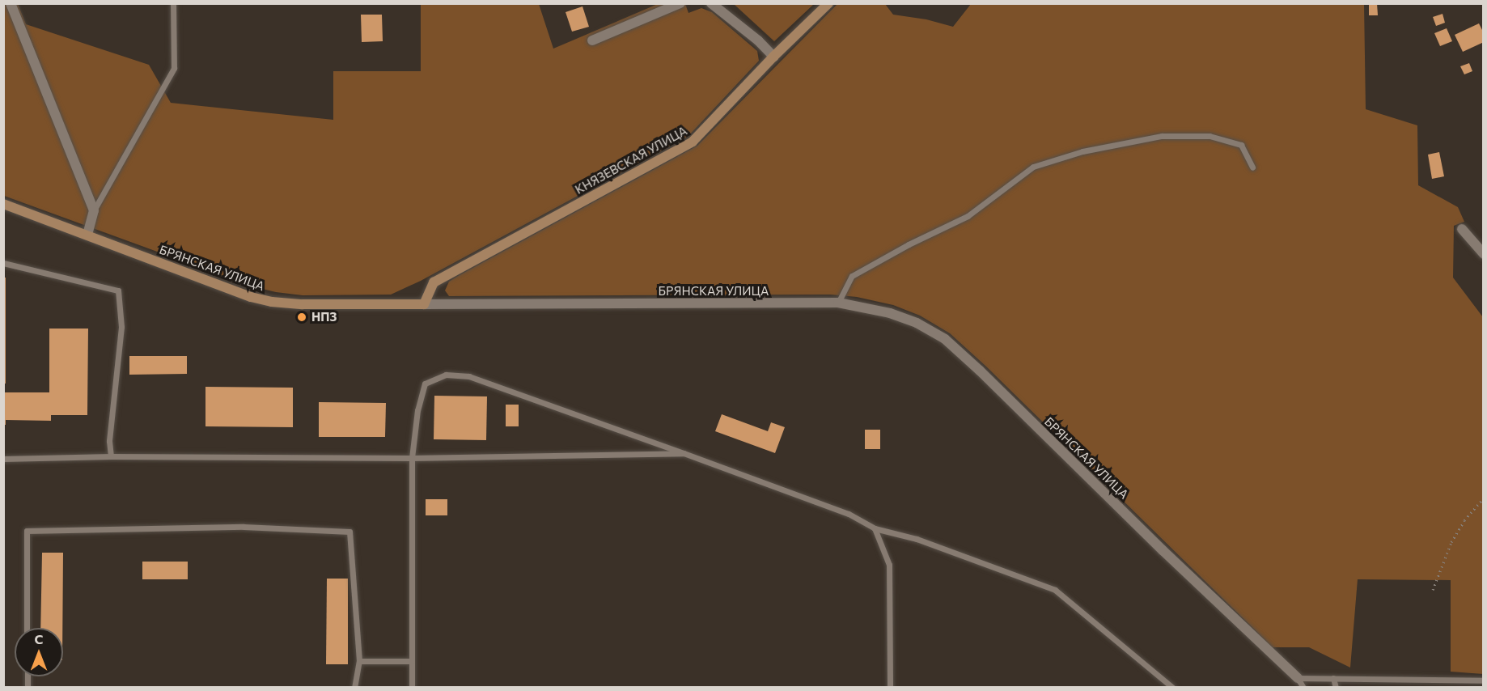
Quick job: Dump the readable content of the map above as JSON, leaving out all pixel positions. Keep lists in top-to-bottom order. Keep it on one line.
{"streets":{"street":["КНЯЗЕВСКАЯ УЛИЦА","БРЯНСКАЯ УЛИЦА"]},"crossings":[["КНЯЗЕВСКАЯ УЛИЦА","БРЯНСКАЯ УЛИЦА"]],"places":["НПЗ"],"north":"top"}
